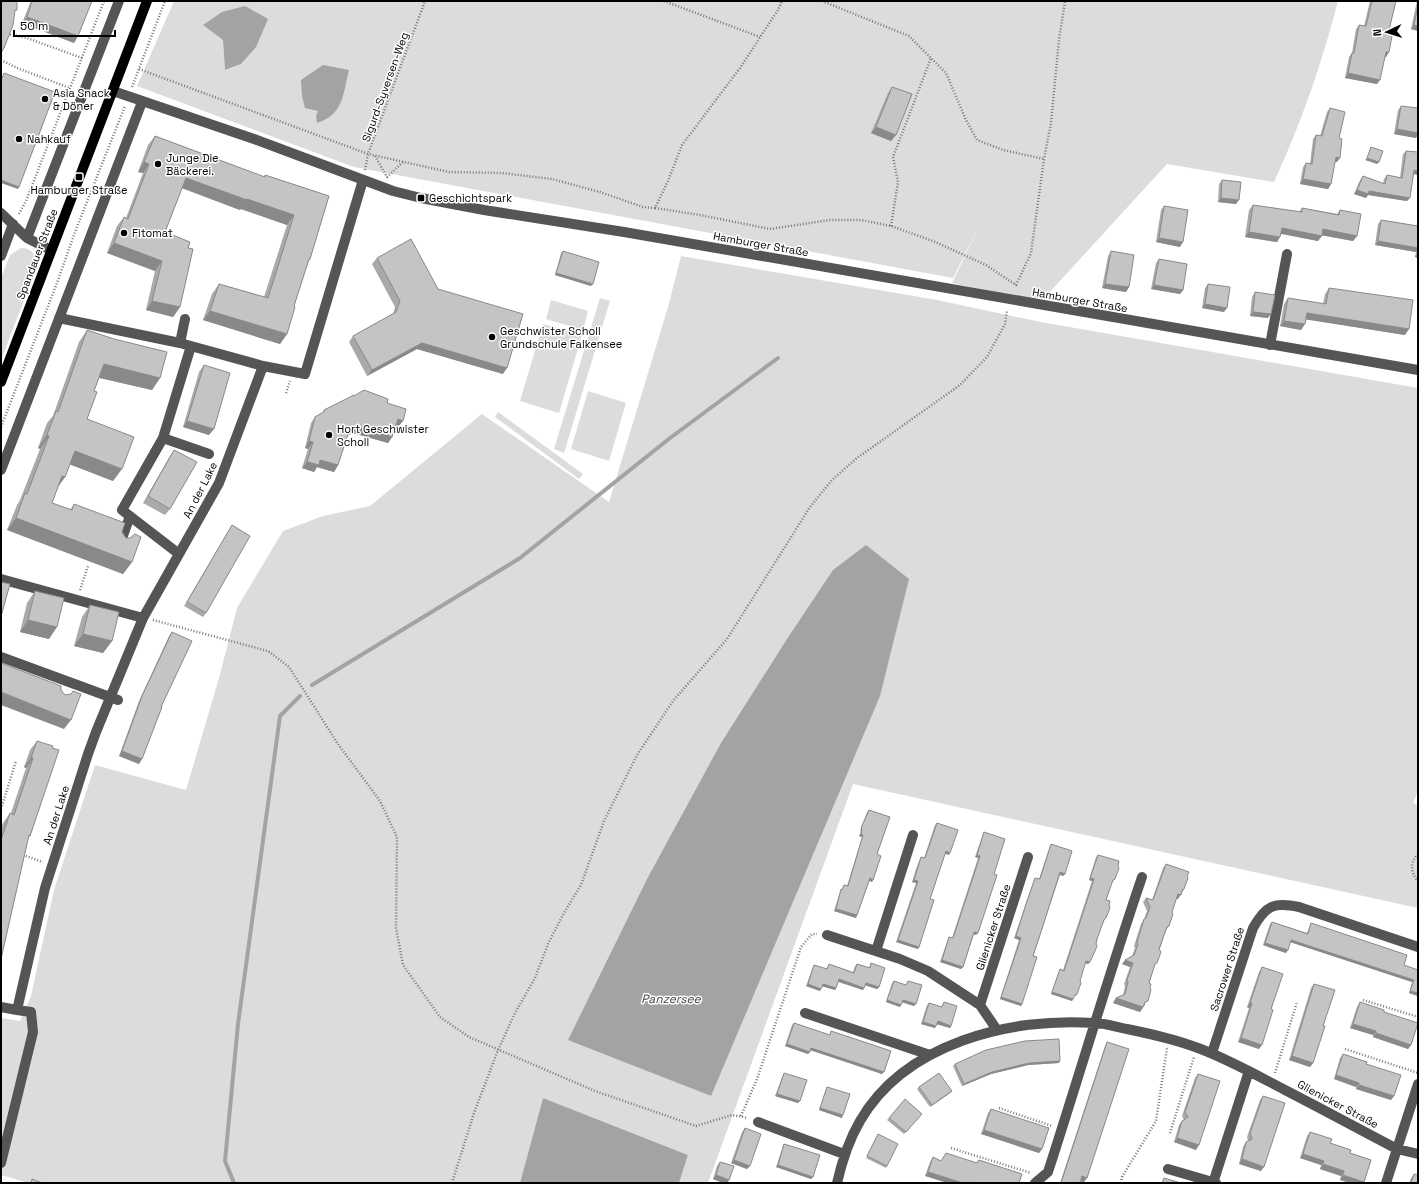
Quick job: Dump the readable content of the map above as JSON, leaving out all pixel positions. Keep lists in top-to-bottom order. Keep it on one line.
{"streets":{"main road":["Spandauer Straße"],"street":["Hamburger Straße","An der Lake","Glienicker Straße","Sacrower Straße"],"path":["Sigurd-Syversen-Weg"]},"crossings":[["Sigurd-Syversen-Weg","Hamburger Straße"],["Hamburger Straße","Spandauer Straße"],["Glienicker Straße","Sacrower Straße"]],"water":["Panzersee"],"places":{"other":["Asia Snack & Döner","Nahkauf","Junge Die Bäckerei.","Fitomat","Geschwister Scholl Grundschule Falkensee","Hort Geschwister Scholl"],"transit":["Hamburger Straße","Geschichtspark"]},"scale_bar":"50 m","north":"left"}
